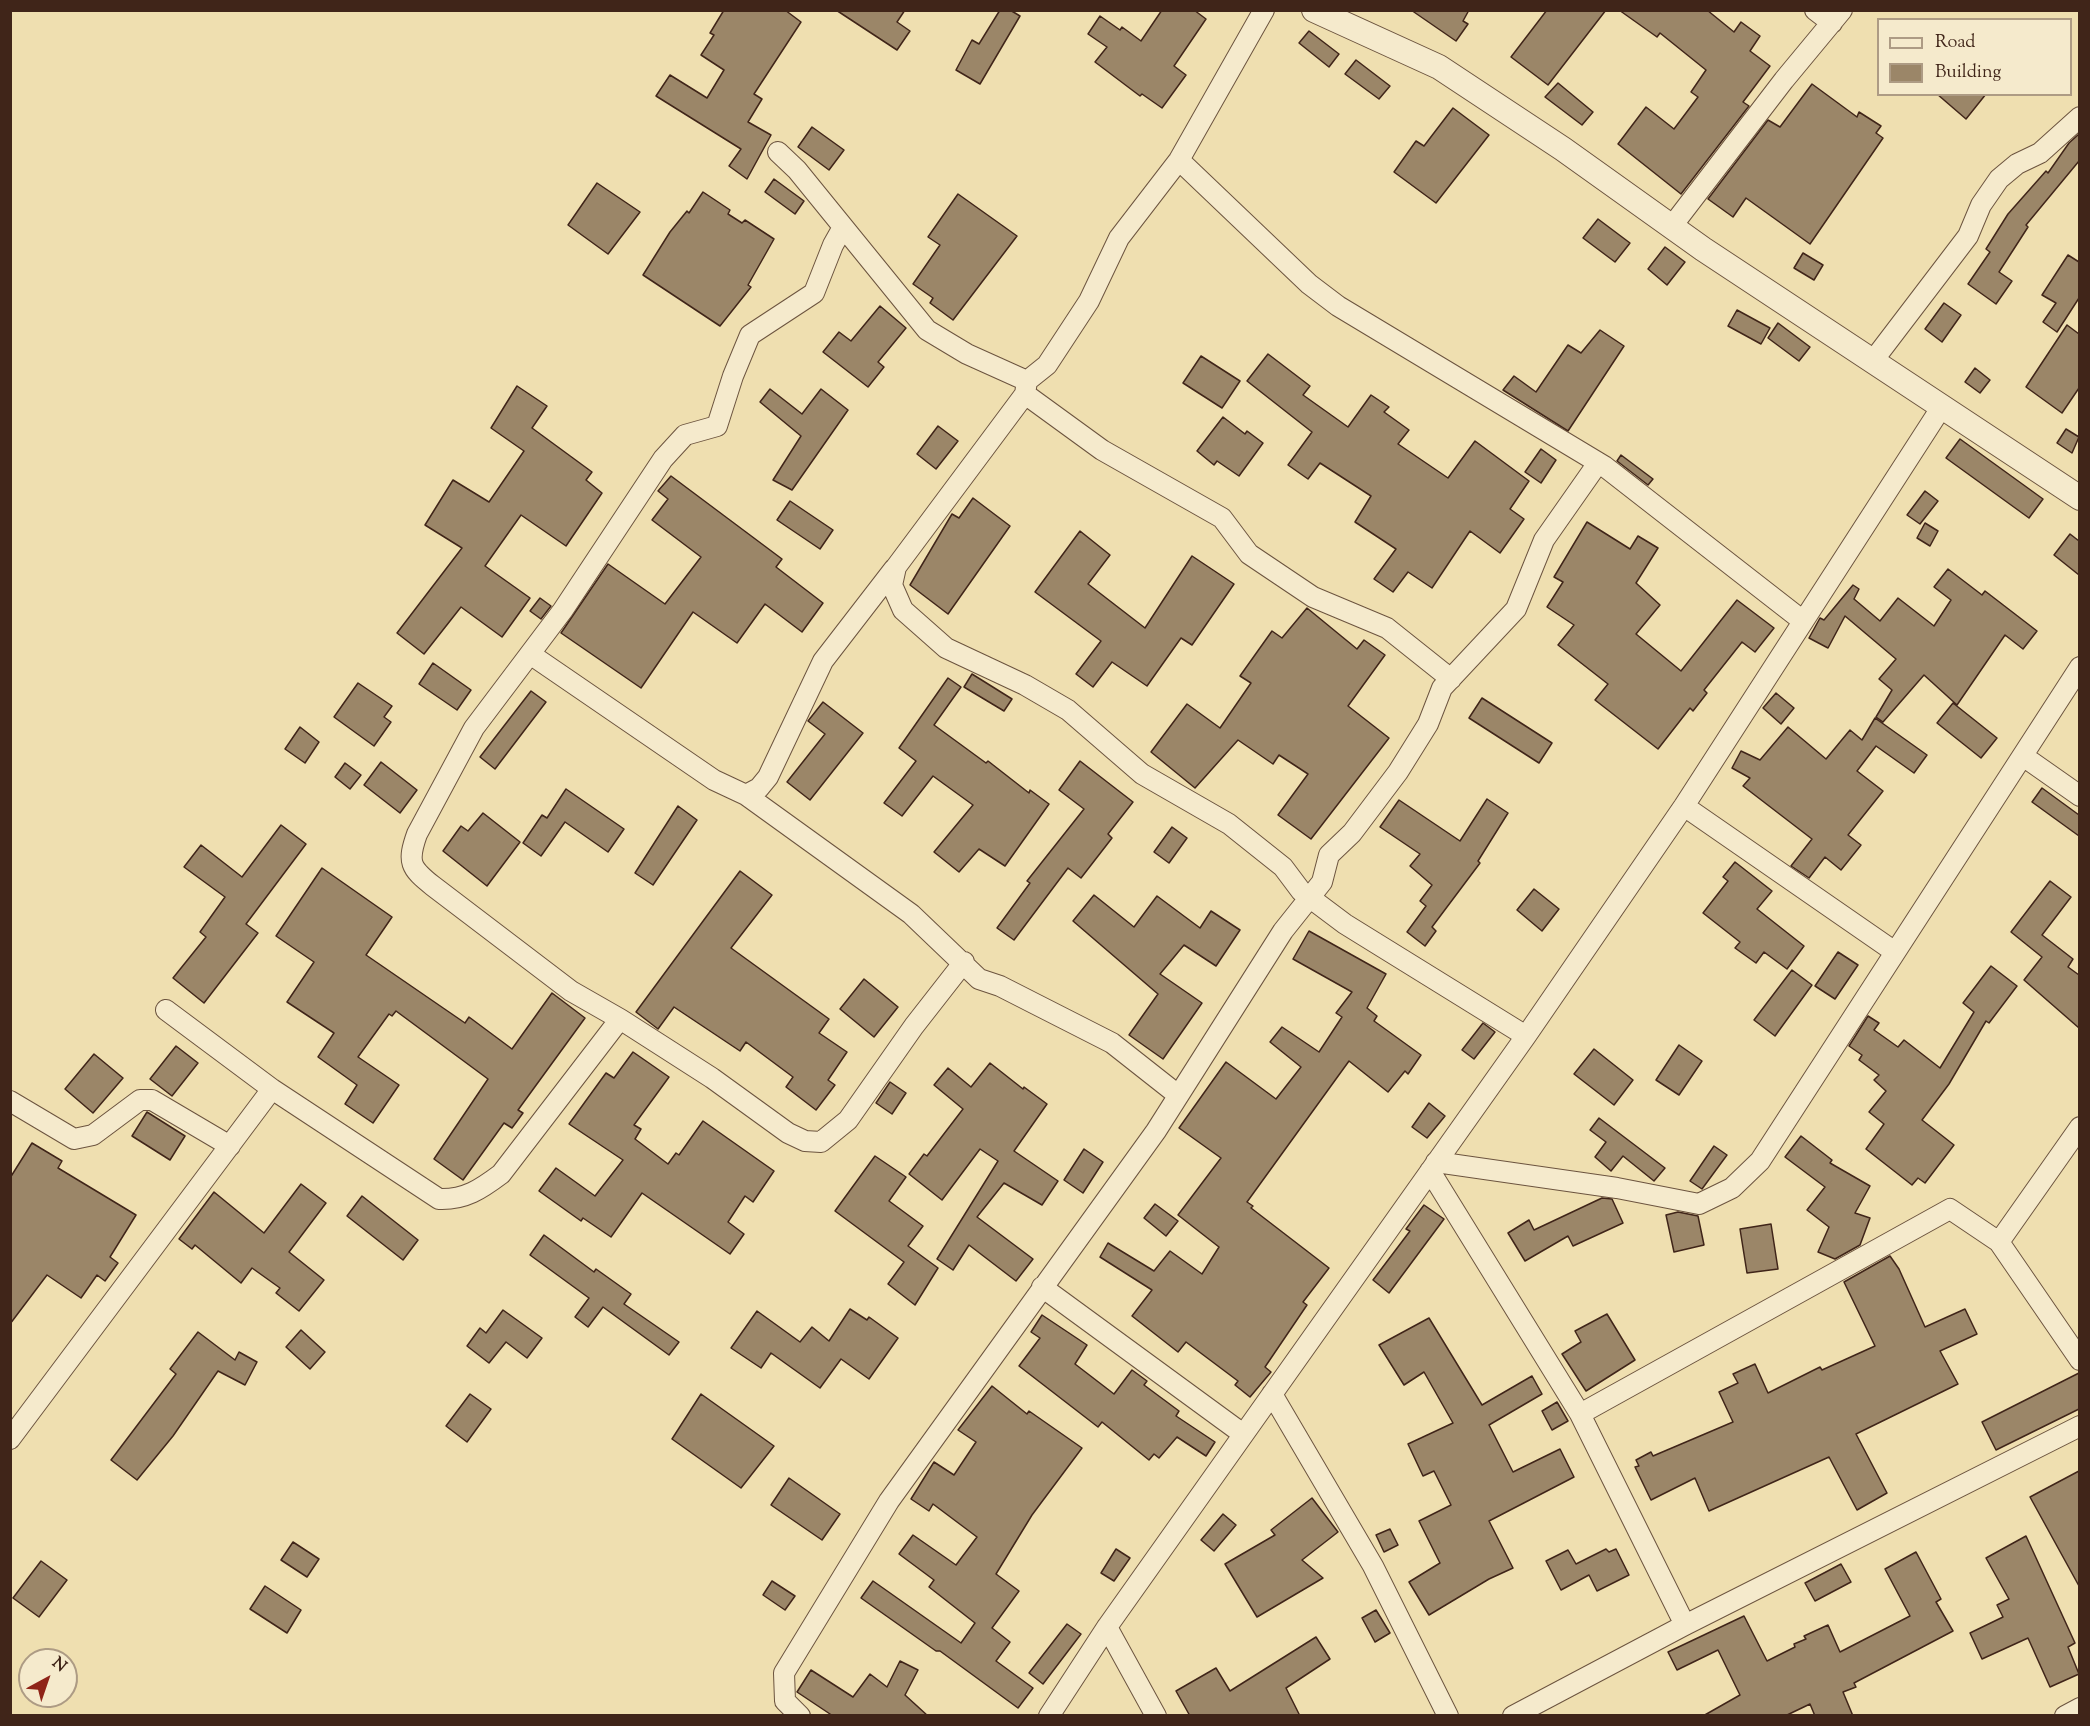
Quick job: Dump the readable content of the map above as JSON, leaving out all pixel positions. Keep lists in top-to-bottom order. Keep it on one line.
{"legend":["Road","Building"],"north":"top right"}
